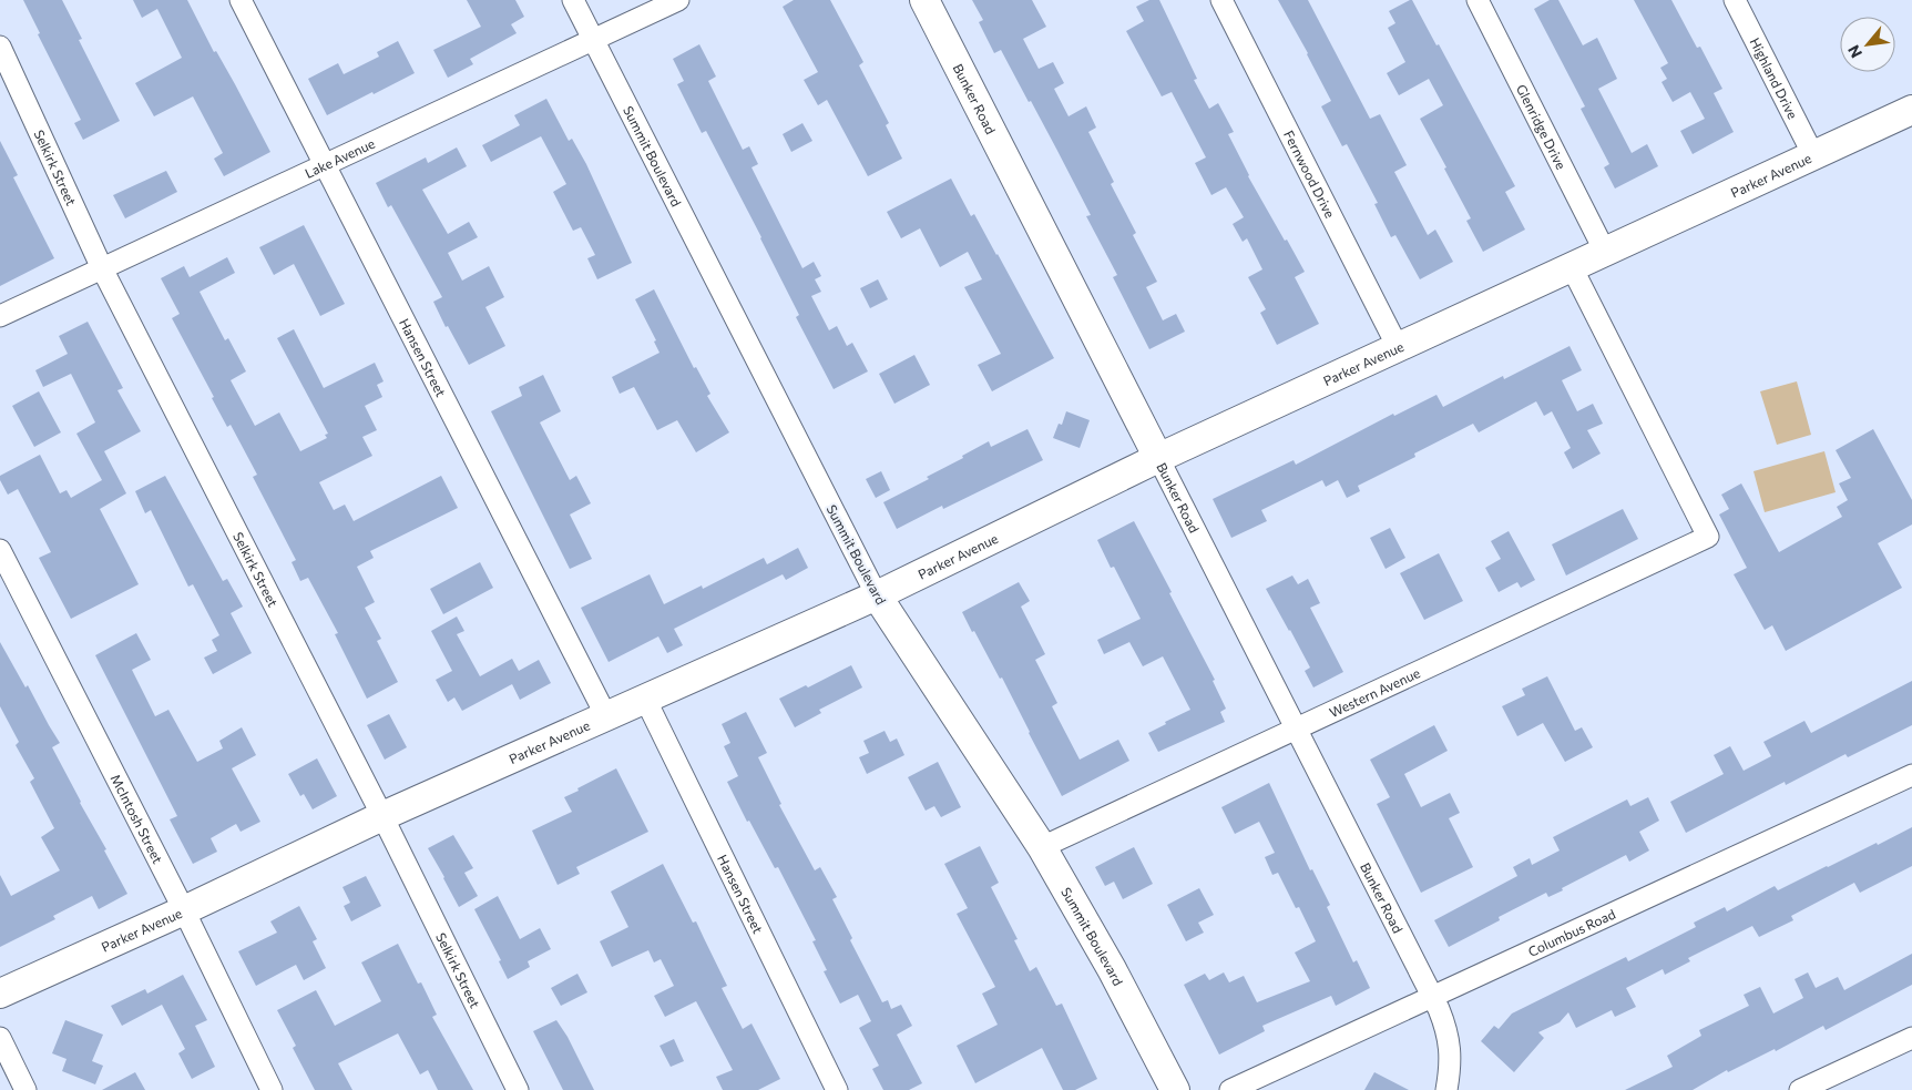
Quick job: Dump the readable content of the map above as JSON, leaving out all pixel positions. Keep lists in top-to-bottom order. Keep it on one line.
{"streets":{"street":["Highland Drive","Bunker Road","Glenridge Drive","Summit Boulevard","Lake Avenue","Selkirk Street","Fernwood Drive","Parker Avenue","Hansen Street","Western Avenue","McIntosh Street","Columbus Road"]},"crossings":[["Highland Drive","Parker Avenue"],["Bunker Road","Parker Avenue"],["Bunker Road","Western Avenue"],["Bunker Road","Columbus Road"],["Glenridge Drive","Parker Avenue"],["Summit Boulevard","Lake Avenue"],["Summit Boulevard","Parker Avenue"],["Summit Boulevard","Western Avenue"],["Lake Avenue","Selkirk Street"],["Lake Avenue","Hansen Street"],["Selkirk Street","Parker Avenue"],["Fernwood Drive","Parker Avenue"],["Parker Avenue","Hansen Street"],["Parker Avenue","Western Avenue"],["Parker Avenue","McIntosh Street"]],"north":"bottom left"}
